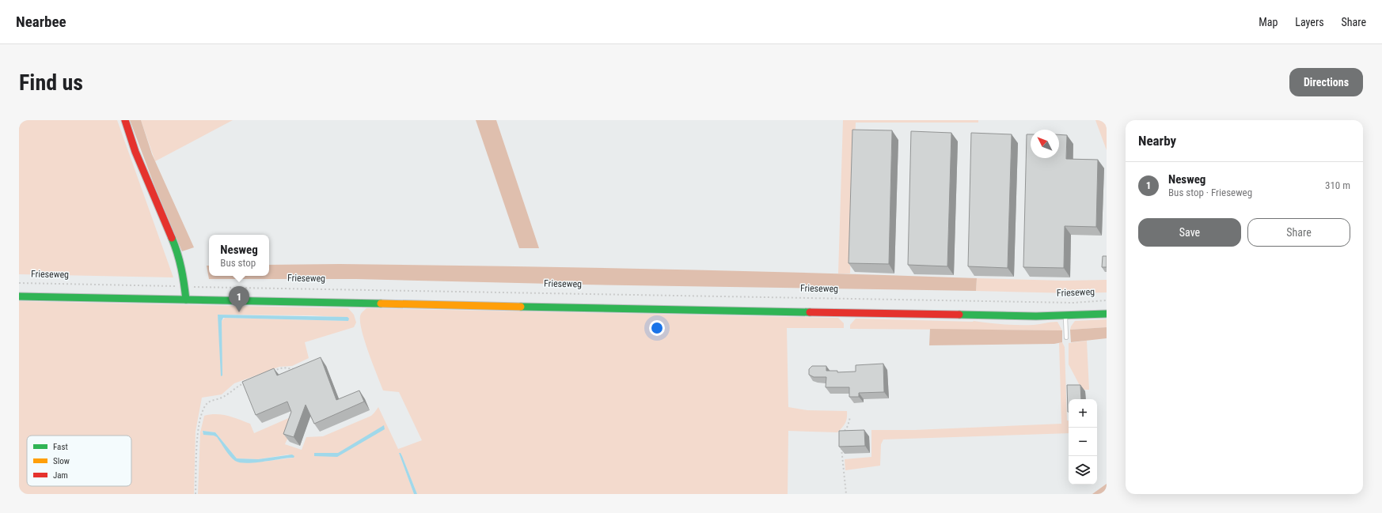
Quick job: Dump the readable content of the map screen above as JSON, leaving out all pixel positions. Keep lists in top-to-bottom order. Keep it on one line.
{"streets":{"path":["Frieseweg"]},"legend":["Fast","Slow","Jam"],"north":"top left","page":{"header":"Nearbee","nav":["Map","Layers","Share"],"buttons":["Directions",["Save","Share"]],"title":"Find us","heading":"Nearby","list":[{"mark":"1","name":"Nesweg","note":"Bus stop · Frieseweg","value":"310 m"}],"popup":["Nesweg","Bus stop"],"pins":"1","map_buttons":["+","−"]}}
